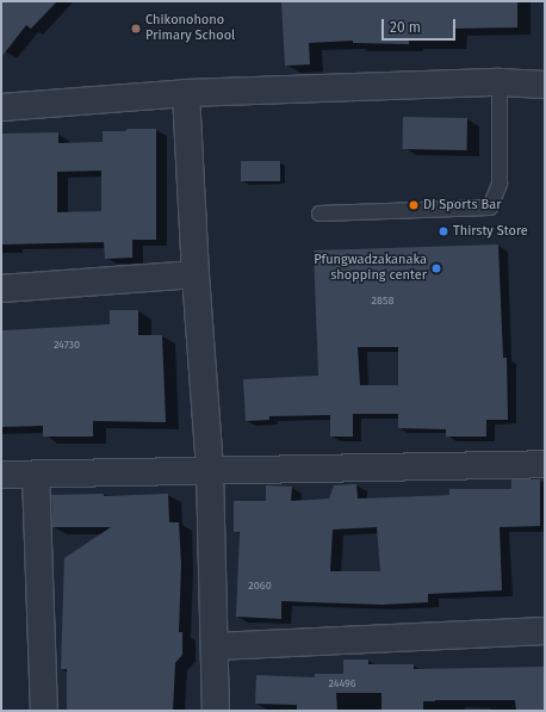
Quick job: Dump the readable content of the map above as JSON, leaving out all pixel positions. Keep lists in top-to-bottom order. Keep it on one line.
{"places":["Chikonohono Primary School","DJ Sports Bar","Thirsty Store","Pfungwadzakanaka shopping center"],"house_numbers":["2858","24730","2060","24496"],"scale_bar":"20 m"}
